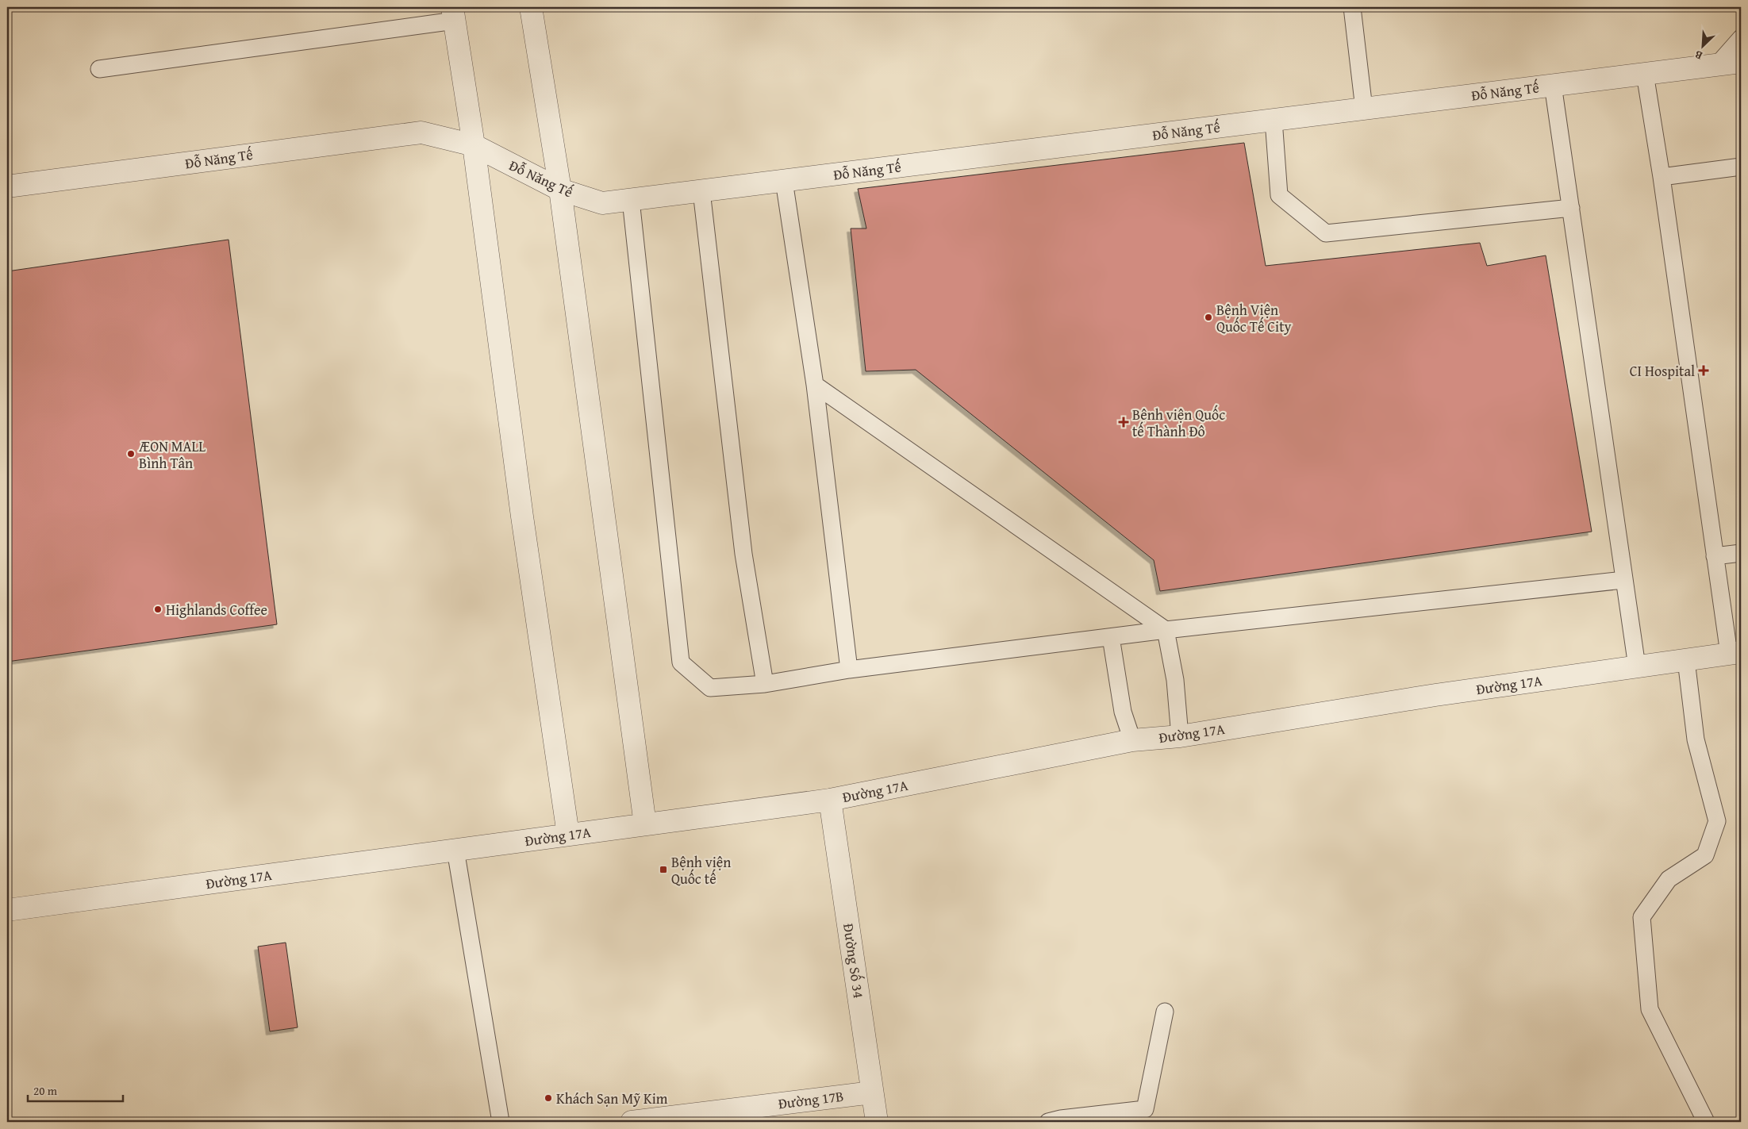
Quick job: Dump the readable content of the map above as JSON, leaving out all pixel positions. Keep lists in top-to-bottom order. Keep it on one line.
{"streets":{"street":["Đỗ Năng Tế","Đường 17A","Đường Số 34","Đường 17B"]},"crossings":[["Đường 17A","Đường Số 34"],["Đường Số 34","Đường 17B"]],"places":{"other":["Bệnh Viện Quốc Tế City","ÆON MALL Bình Tân","Highlands Coffee","Khách Sạn Mỹ Kim"],"health":["CI Hospital","Bệnh viện Quốc tế Thành Đô"],"transit":["Bệnh viện Quốc tế"]},"scale_bar":"20 m","north":"bottom left"}
